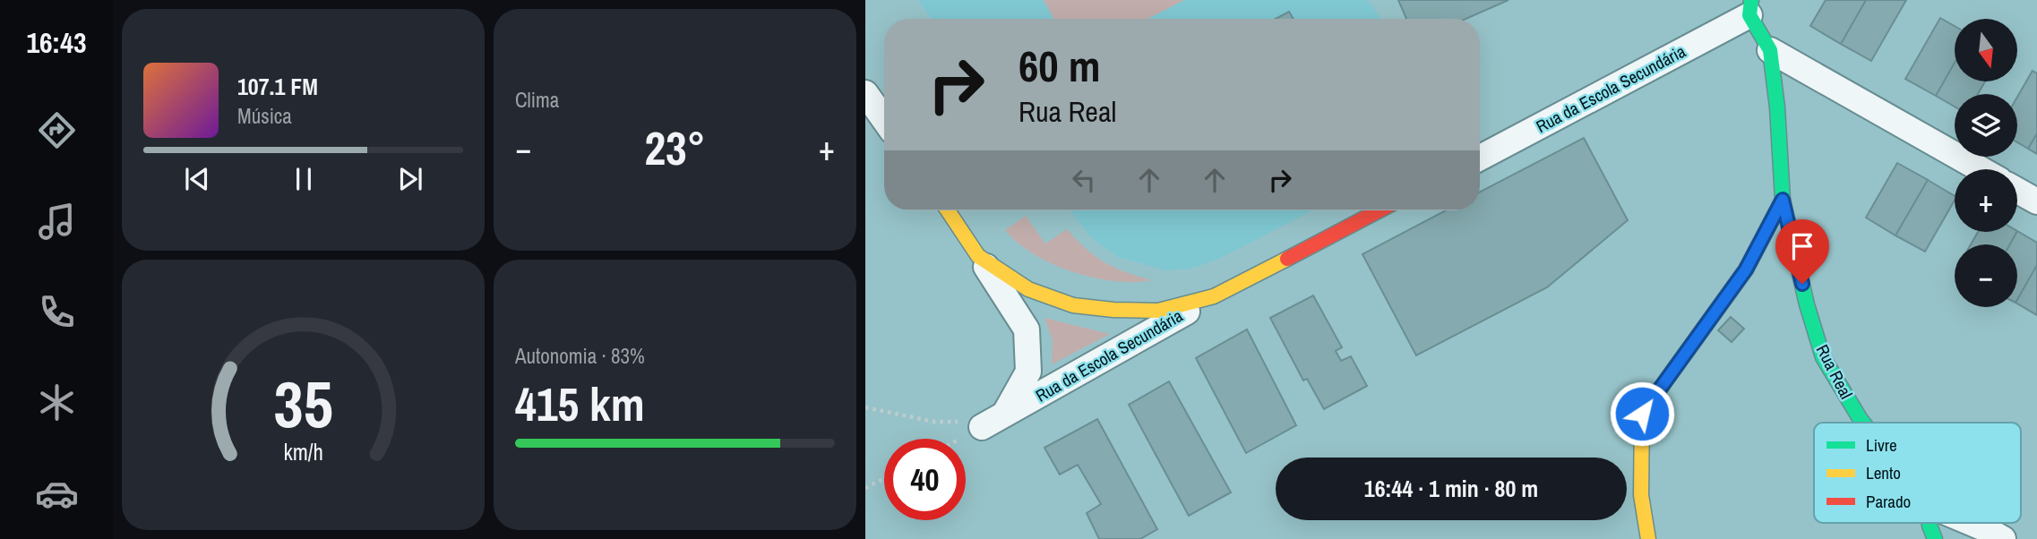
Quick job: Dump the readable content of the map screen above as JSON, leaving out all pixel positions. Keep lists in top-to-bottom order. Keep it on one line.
{"streets":{"street":["Rua da Escola Secundária","Rua Real"]},"crossings":[["Rua da Escola Secundária","Rua Real"]],"legend":["Livre","Lento","Parado"],"north":"bottom","page":{"tabs":"16:43","tile":["Clima",["Autonomia · 83%","415 km"]],"map_buttons":["+","−"],"turn":["60 m","Rua Real"],"song":["107.1 FM","Música"],"heat":["−","23°","+"],"limit":"40","trip":"16:44 · 1 min · 80 m","gauge":["35","km/h"]}}
